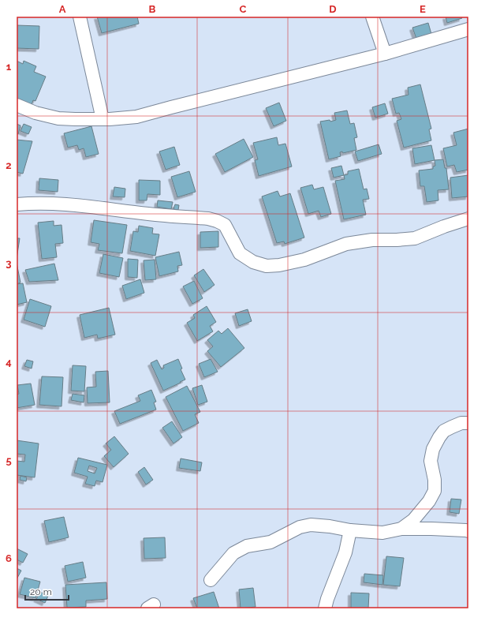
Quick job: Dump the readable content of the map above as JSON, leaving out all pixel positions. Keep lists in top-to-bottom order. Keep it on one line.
{"scale_bar":"20 m","grid":{"columns":["A","B","C","D","E"],"rows":["1","2","3","4","5","6"]}}
